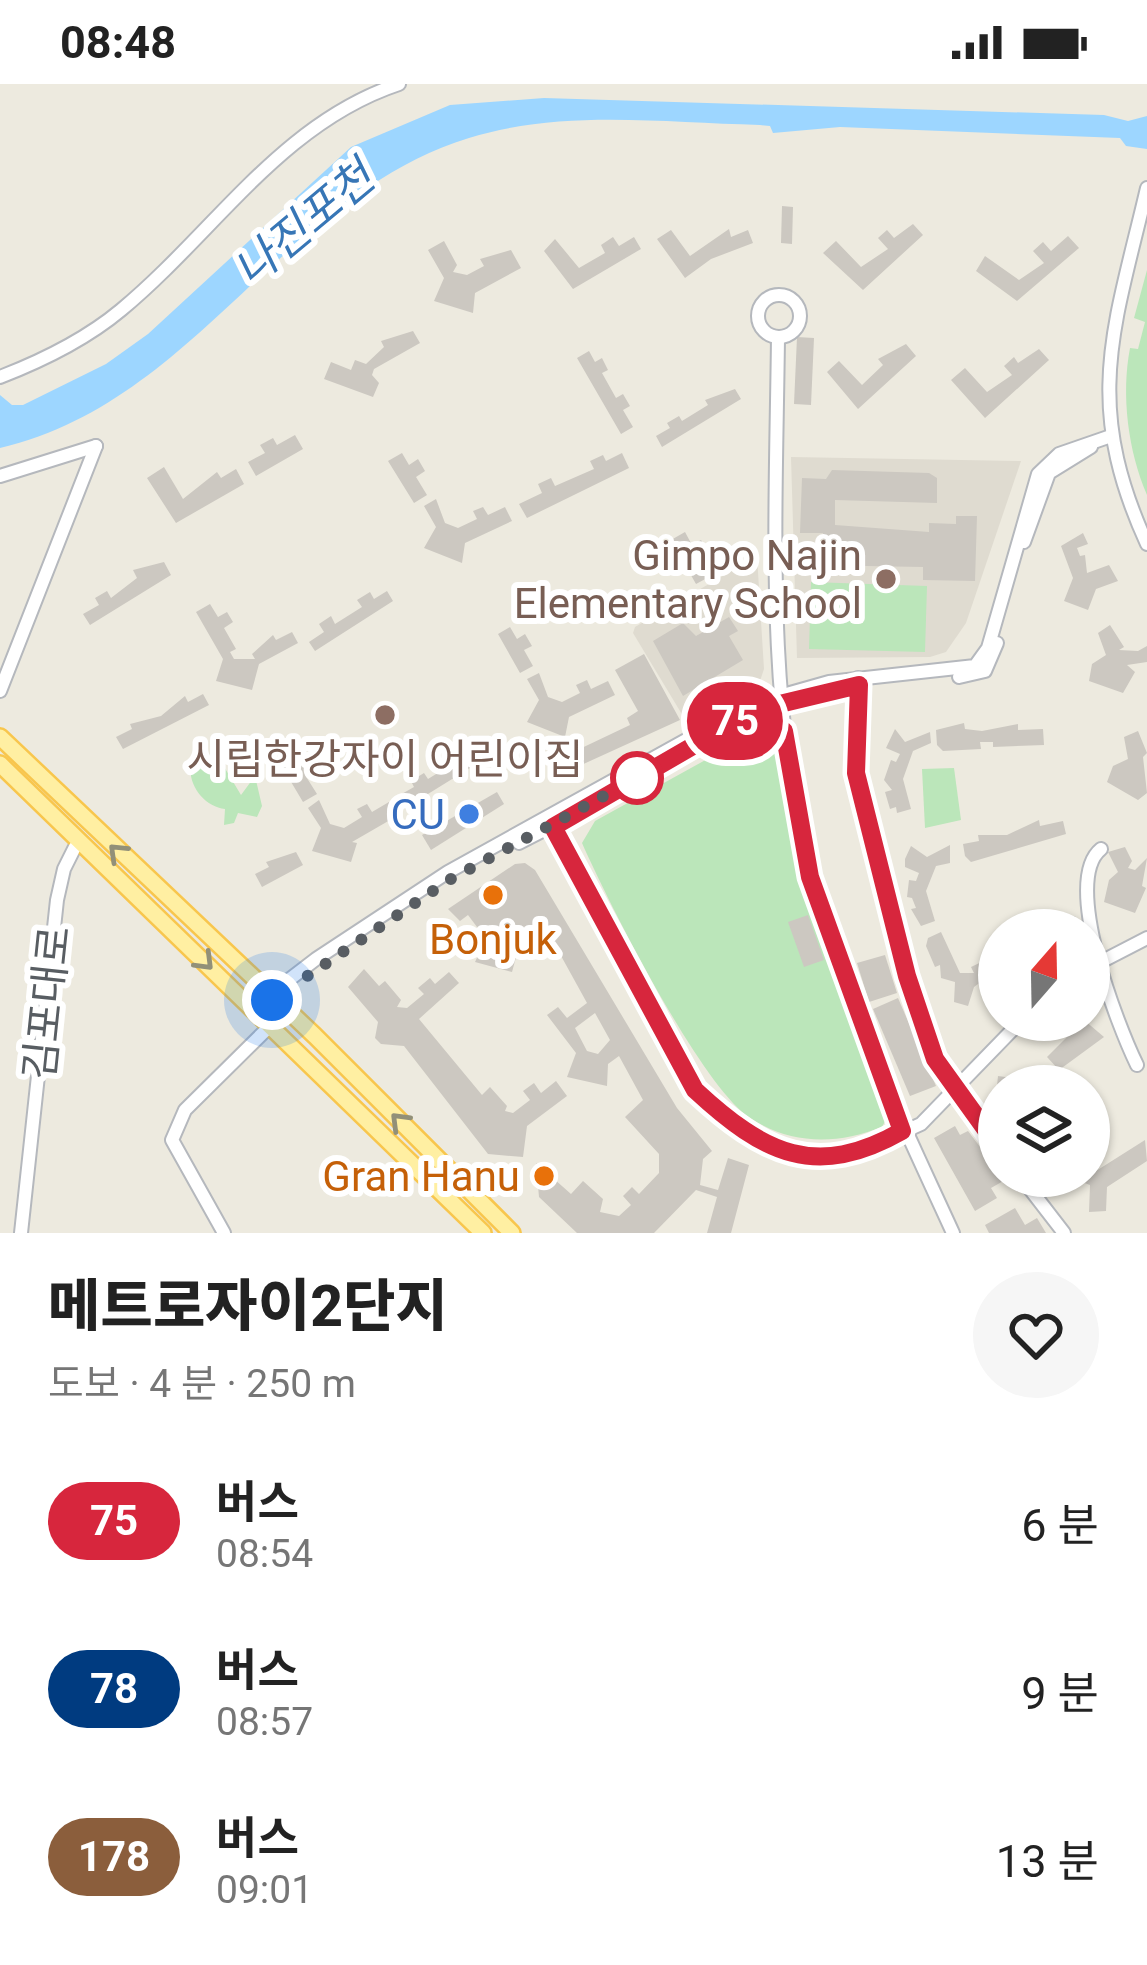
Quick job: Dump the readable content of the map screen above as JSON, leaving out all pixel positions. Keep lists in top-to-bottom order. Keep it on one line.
{"streets":{"street":["김포대로"]},"water":["나진포천"],"places":["Gimpo Najin Elementary School","시립한강자이 어린이집","CU","Bonjuk","Gran Hanu"],"lines":["bus line 75"],"north":"top","page":{"status":"08:48","on_map":"75","heading":["메트로자이2단지","도보 · 4 분 · 250 m"],"list":[{"mark":"75","name":"버스","note":"08:54","value":"6 분"},{"mark":"78","name":"버스","note":"08:57","value":"9 분"},{"mark":"178","name":"버스","note":"09:01","value":"13 분"}]}}
